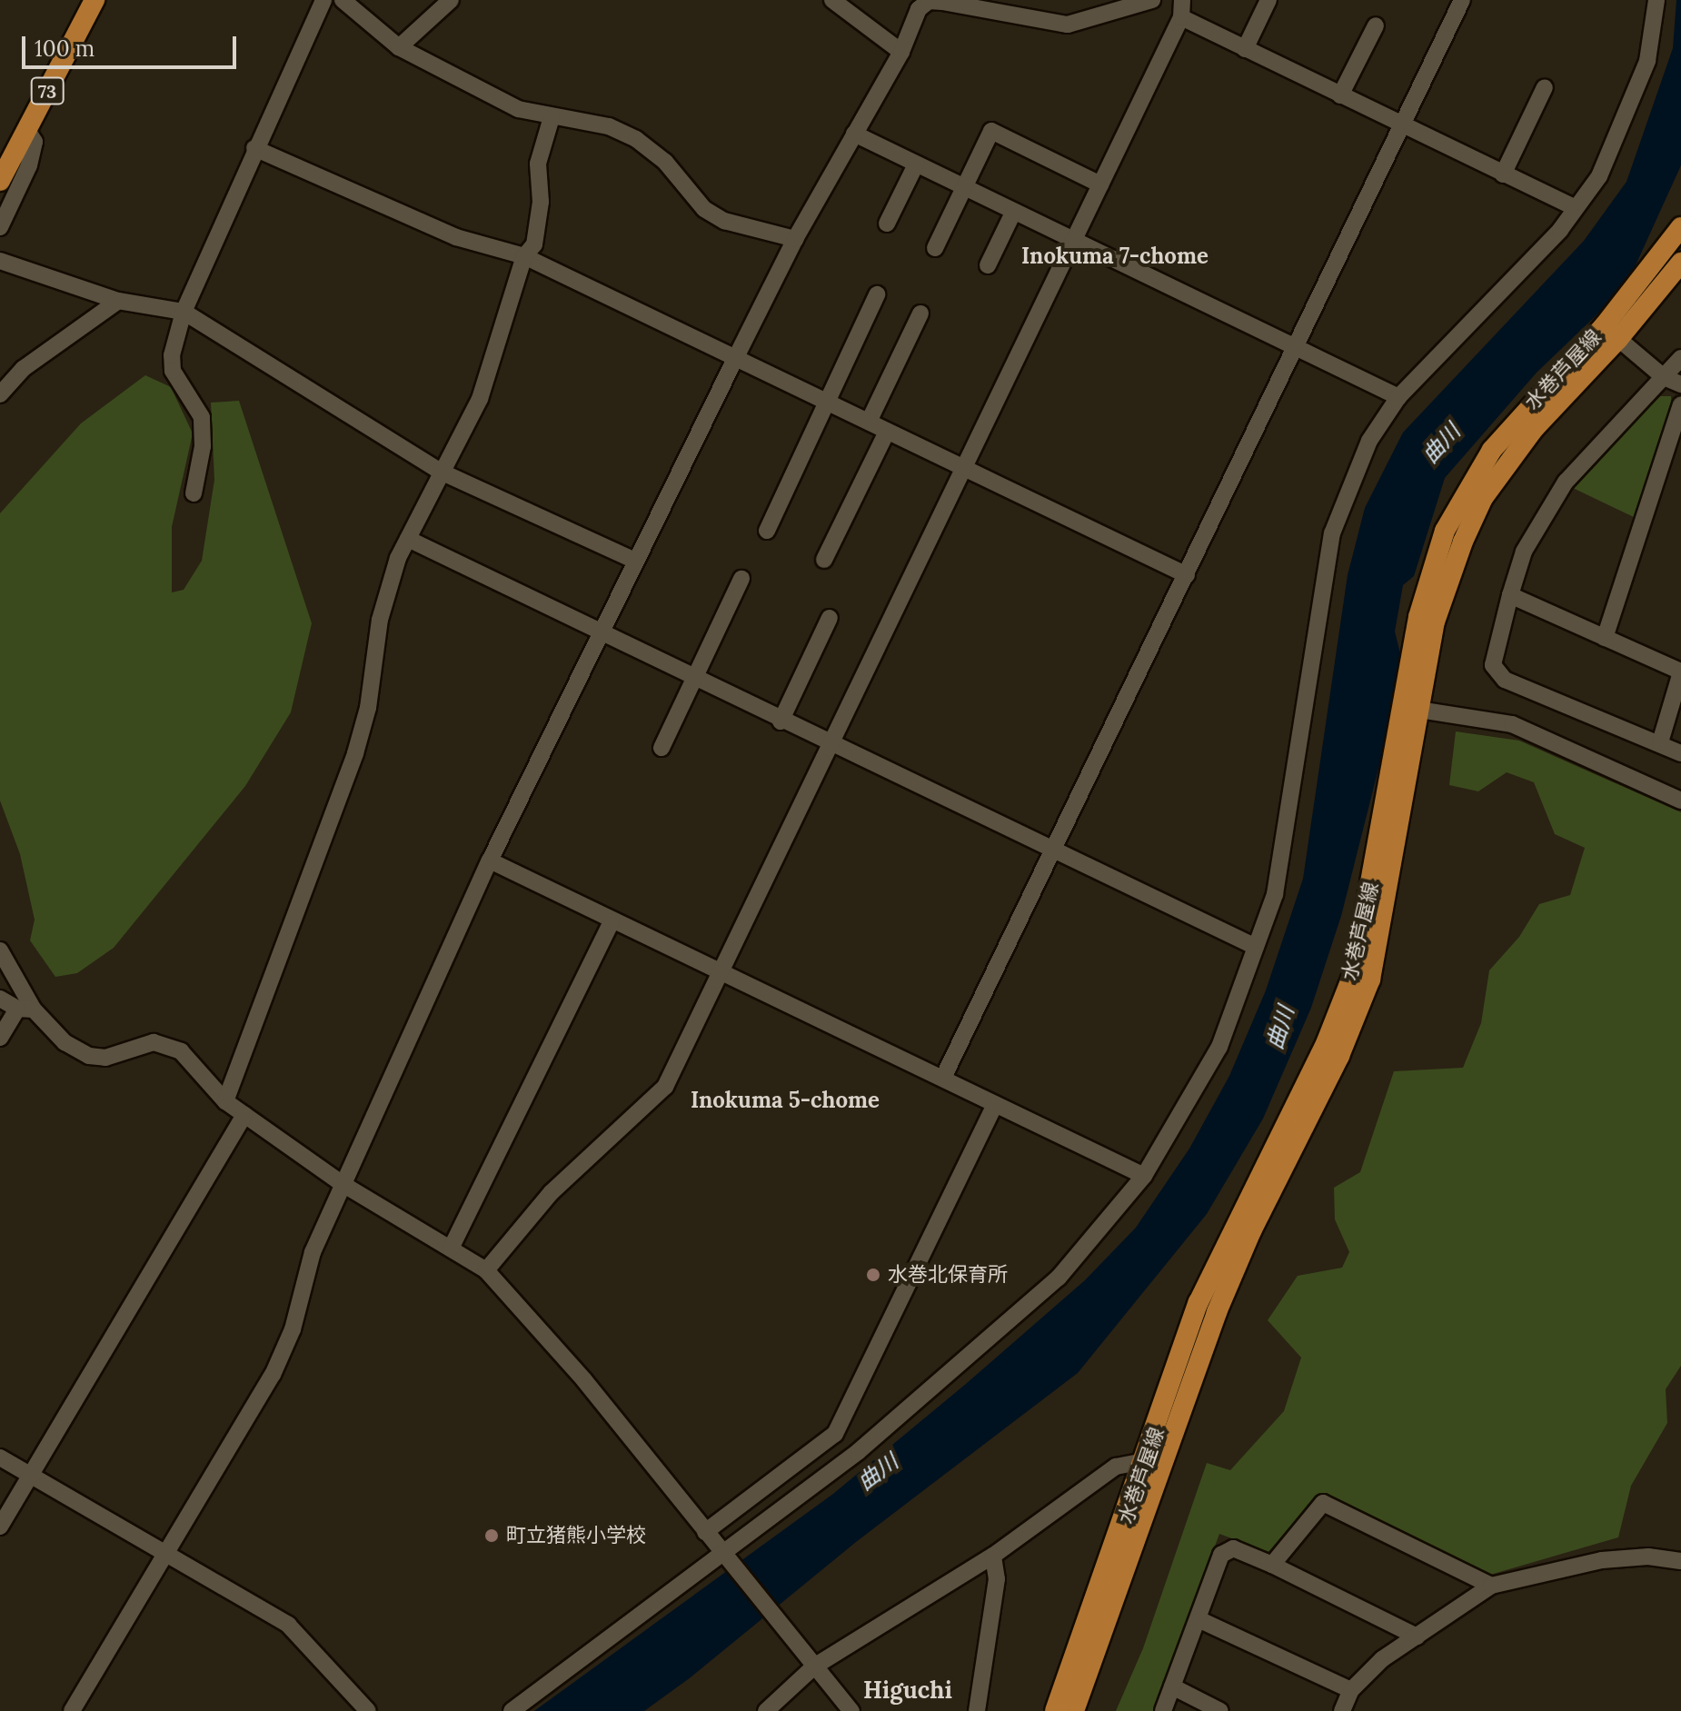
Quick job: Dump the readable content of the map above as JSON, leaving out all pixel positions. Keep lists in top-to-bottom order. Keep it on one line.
{"streets":{"main road":["73","水巻芦屋線"]},"districts":["Inokuma 7-chome","Inokuma 5-chome","Higuchi"],"water":["曲川"],"places":["水巻北保育所","町立猪熊小学校"],"scale_bar":"100 m"}
